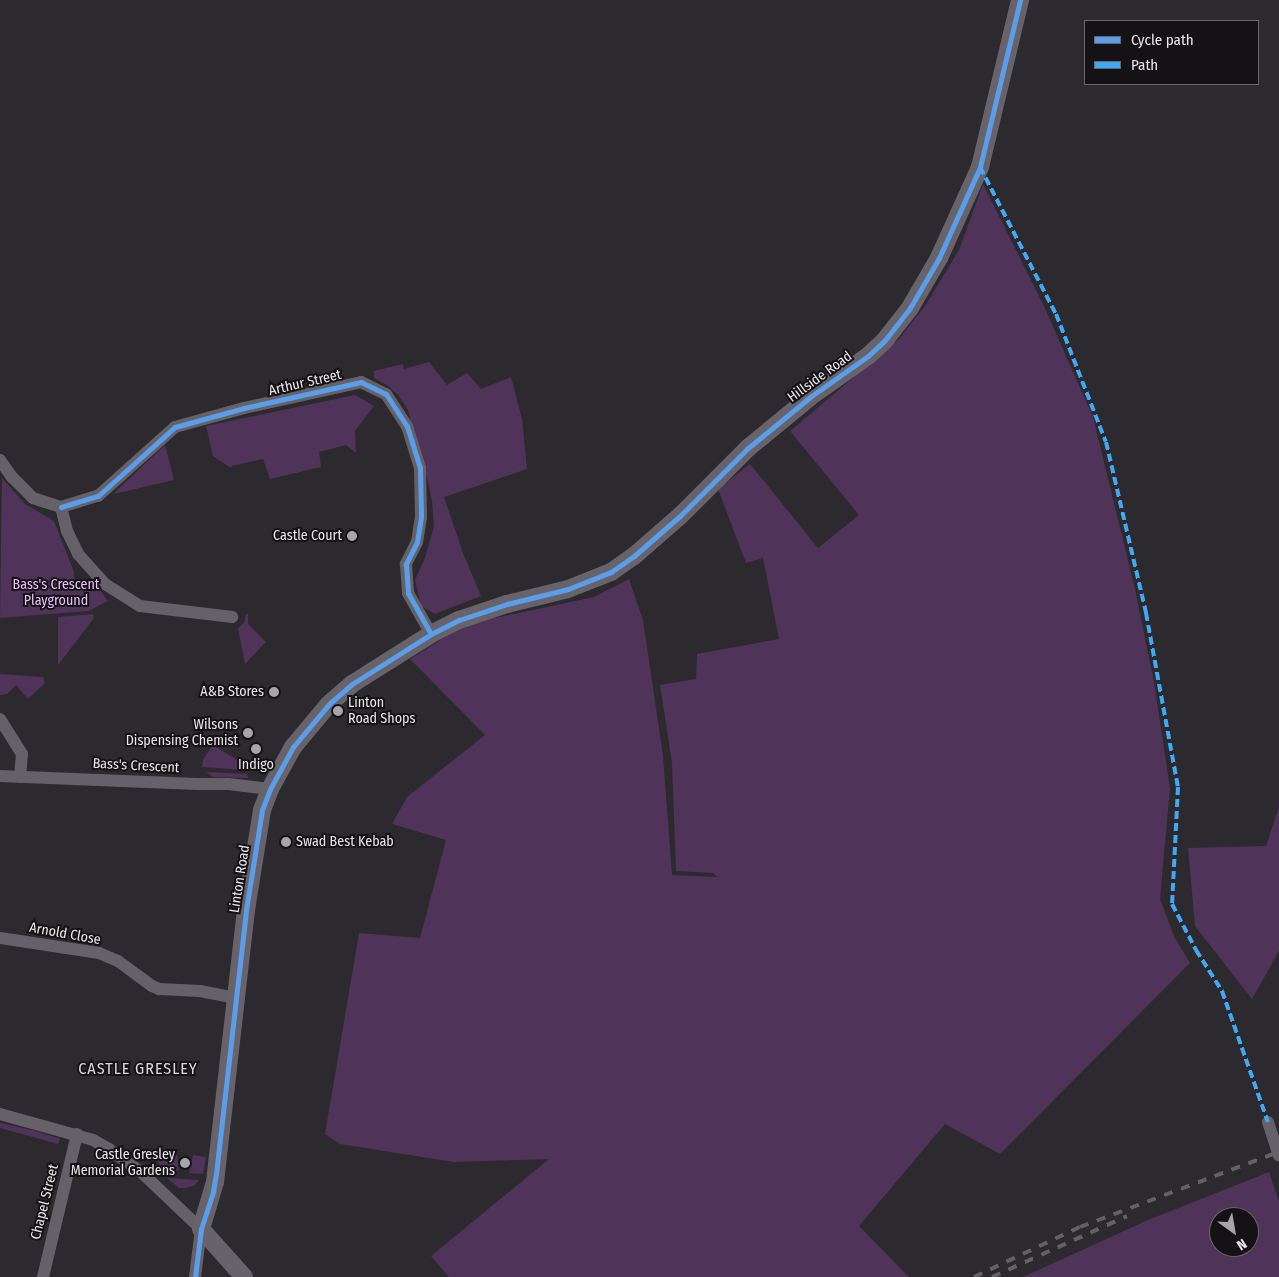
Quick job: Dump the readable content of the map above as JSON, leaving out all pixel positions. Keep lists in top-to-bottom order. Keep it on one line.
{"streets":{"street":["Hillside Road","Arthur Street","Bass's Crescent","Linton Road","Arnold Close","Chapel Street"]},"crossings":[["Hillside Road","Linton Road"],["Arthur Street","Linton Road"],["Bass's Crescent","Linton Road"],["Linton Road","Arnold Close"]],"districts":["CASTLE GRESLEY"],"parks":["Bass's Crescent Playground"],"places":["Castle Court","A&B Stores","Linton Road Shops","Wilsons Dispensing Chemist","Indigo","Swad Best Kebab","Castle Gresley Memorial Gardens"],"legend":["Cycle path","Path"],"north":"bottom right"}
